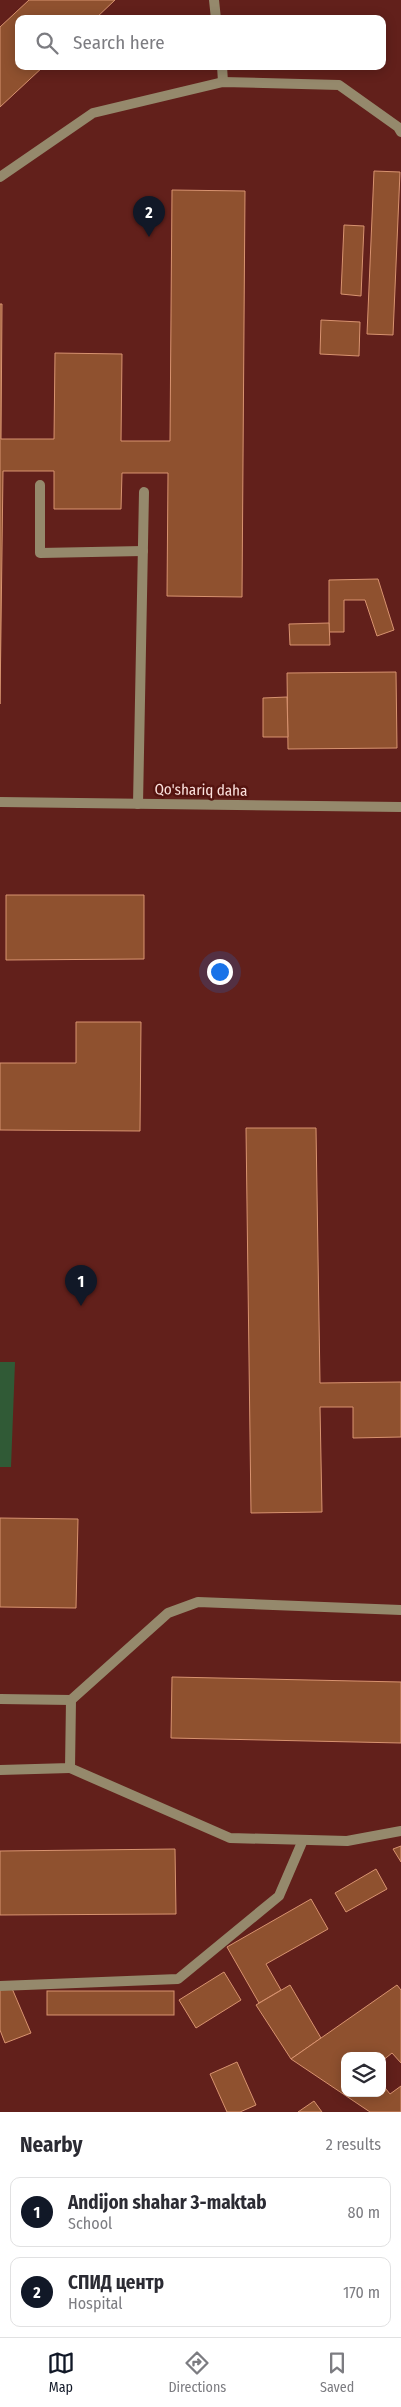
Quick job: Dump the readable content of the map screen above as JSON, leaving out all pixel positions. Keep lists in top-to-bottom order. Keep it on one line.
{"streets":{"street":["Qo'shariq daha"]},"page":{"search":"Search here","pins":["2","1"],"heading":["Nearby","2 results"],"list":[{"mark":"1","name":"Andijon shahar 3-maktab","note":"School","value":"80 m"},{"mark":"2","name":"СПИД центр","note":"Hospital","value":"170 m"}],"nav":["Map","Directions","Saved"]}}
